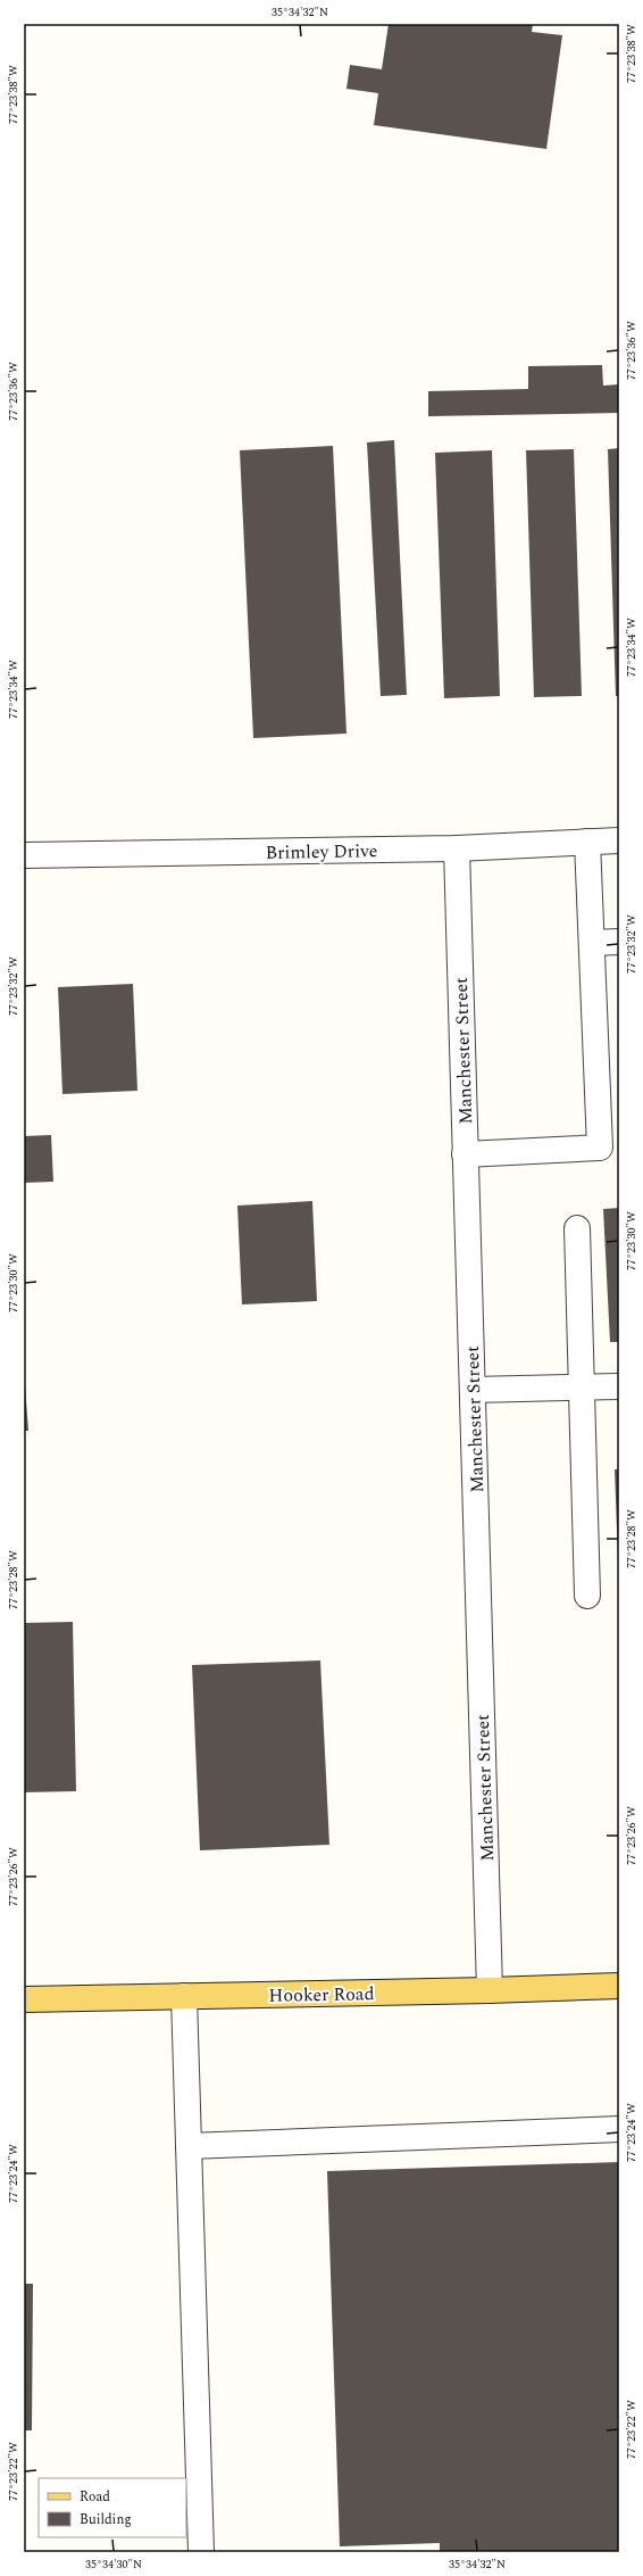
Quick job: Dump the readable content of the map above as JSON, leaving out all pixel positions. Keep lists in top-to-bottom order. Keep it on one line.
{"streets":{"main road":["Hooker Road"],"street":["Brimley Drive","Manchester Street"]},"crossings":[["Brimley Drive","Manchester Street"],["Manchester Street","Hooker Road"]],"legend":["Road","Building"],"coordinates":["35°34'32\"N","77°23'38\"W","77°23'36\"W","77°23'34\"W","77°23'32\"W","77°23'30\"W","77°23'28\"W","77°23'26\"W","77°23'24\"W","77°23'22\"W","35°34'30\"N"]}
